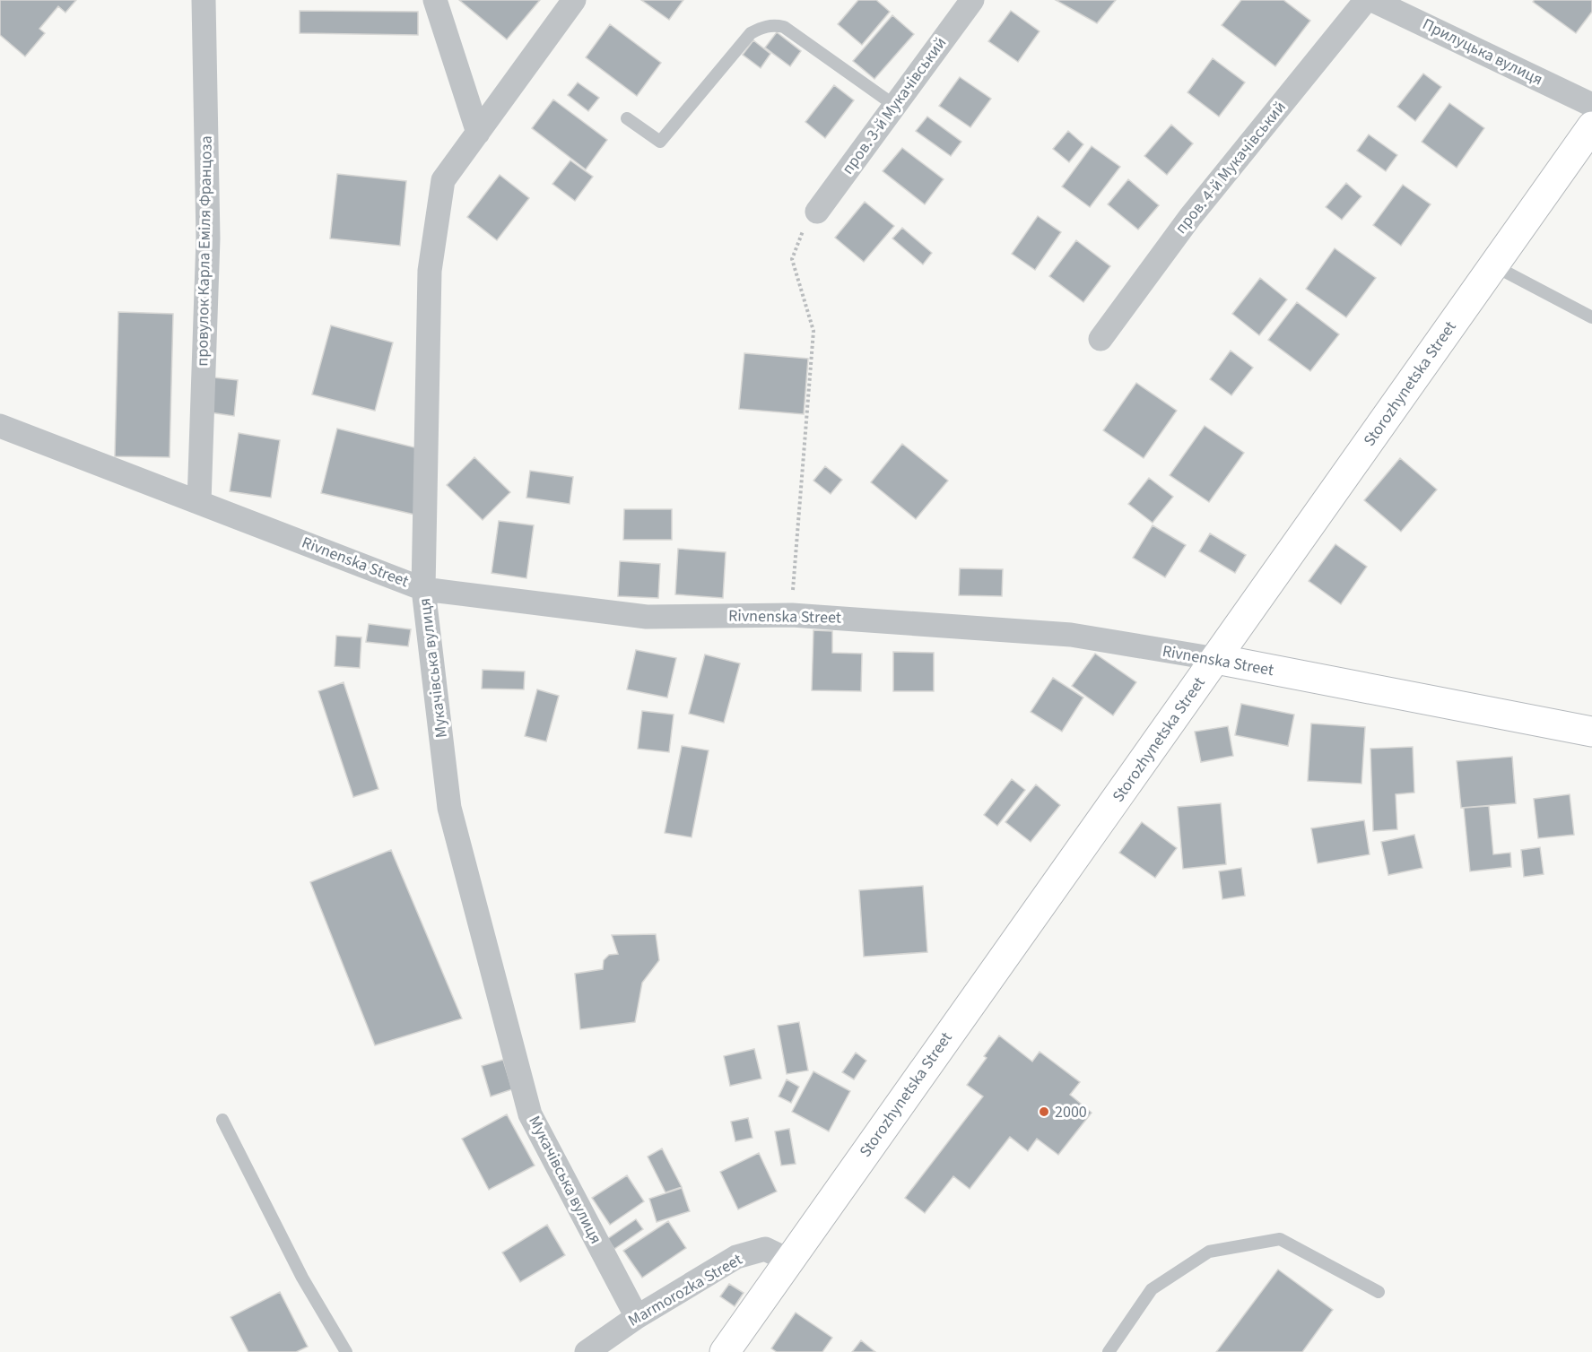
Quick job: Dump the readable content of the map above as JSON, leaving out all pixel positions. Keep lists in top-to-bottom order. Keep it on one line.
{"streets":{"main road":["Storozhynetska Street","Rivnenska Street"],"street":["Прилуцька вулиця","пров. 3-й Мукачівський","пров. 4-й Мукачівський","провулок Карла Еміля Францоза","Мукачівська вулиця","Marmorozka Street"]},"crossings":[["провулок Карла Еміля Францоза","Rivnenska Street"],["Storozhynetska Street","Rivnenska Street"],["Storozhynetska Street","Marmorozka Street"],["Rivnenska Street","Мукачівська вулиця"],["Мукачівська вулиця","Marmorozka Street"]],"places":["2000"]}
